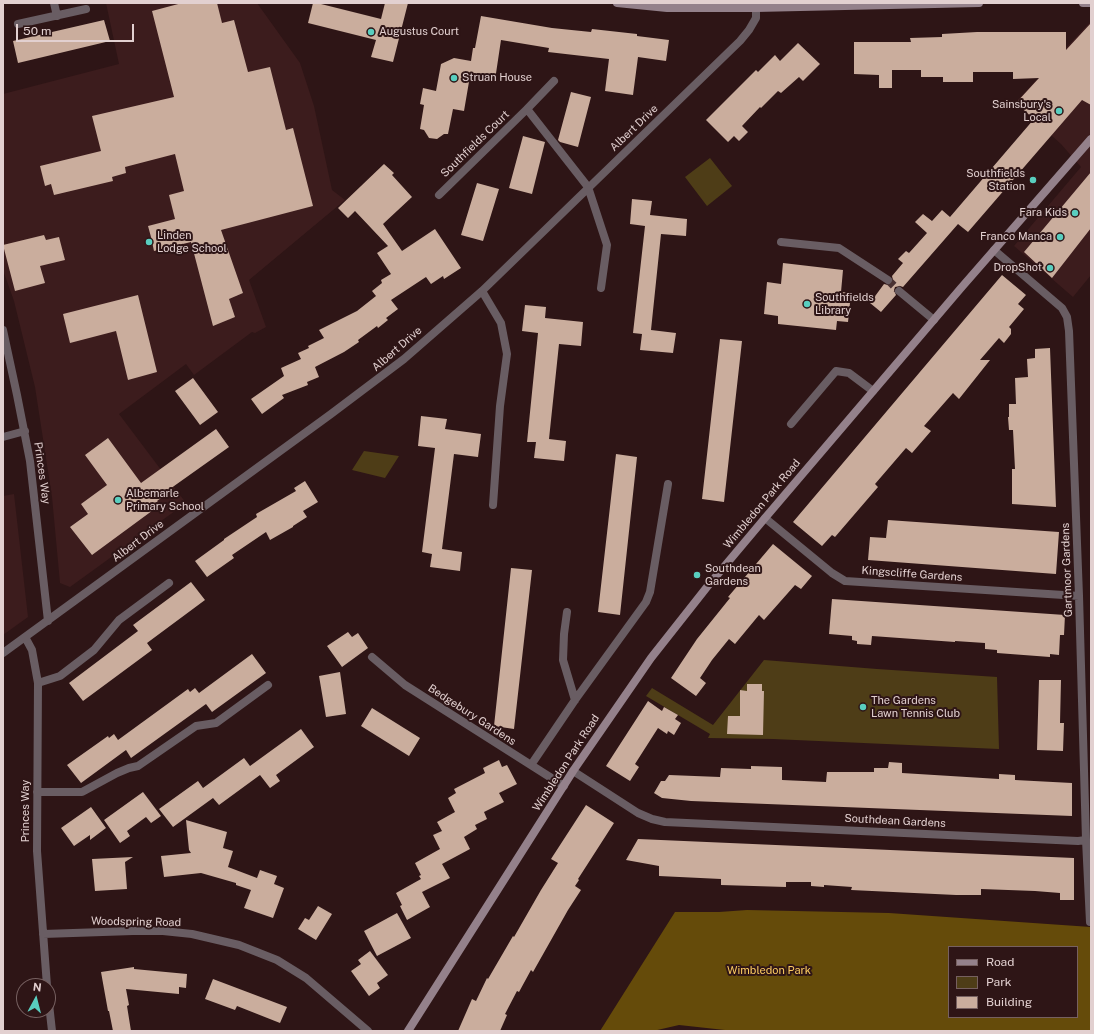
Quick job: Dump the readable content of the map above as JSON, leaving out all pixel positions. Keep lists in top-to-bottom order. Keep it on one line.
{"streets":{"street":["Albert Drive","Southfields Court","Princes Way","Wimbledon Park Road","Gartmoor Gardens","Kingscliffe Gardens","Bedgebury Gardens","Southdean Gardens","Woodspring Road"]},"crossings":[["Albert Drive","Princes Way"],["Princes Way","Woodspring Road"],["Wimbledon Park Road","Gartmoor Gardens"],["Wimbledon Park Road","Kingscliffe Gardens"],["Wimbledon Park Road","Bedgebury Gardens"],["Wimbledon Park Road","Southdean Gardens"],["Gartmoor Gardens","Kingscliffe Gardens"],["Gartmoor Gardens","Southdean Gardens"]],"parks":["Wimbledon Park"],"places":["Augustus Court","Struan House","Sainsbury's Local","Southfields Station","Fara Kids","Franco Manca","Linden Lodge School","DropShot","Southfields Library","Albemarle Primary School","Southdean Gardens","The Gardens Lawn Tennis Club"],"legend":["Road","Park","Building"],"scale_bar":"50 m","north":"top"}
